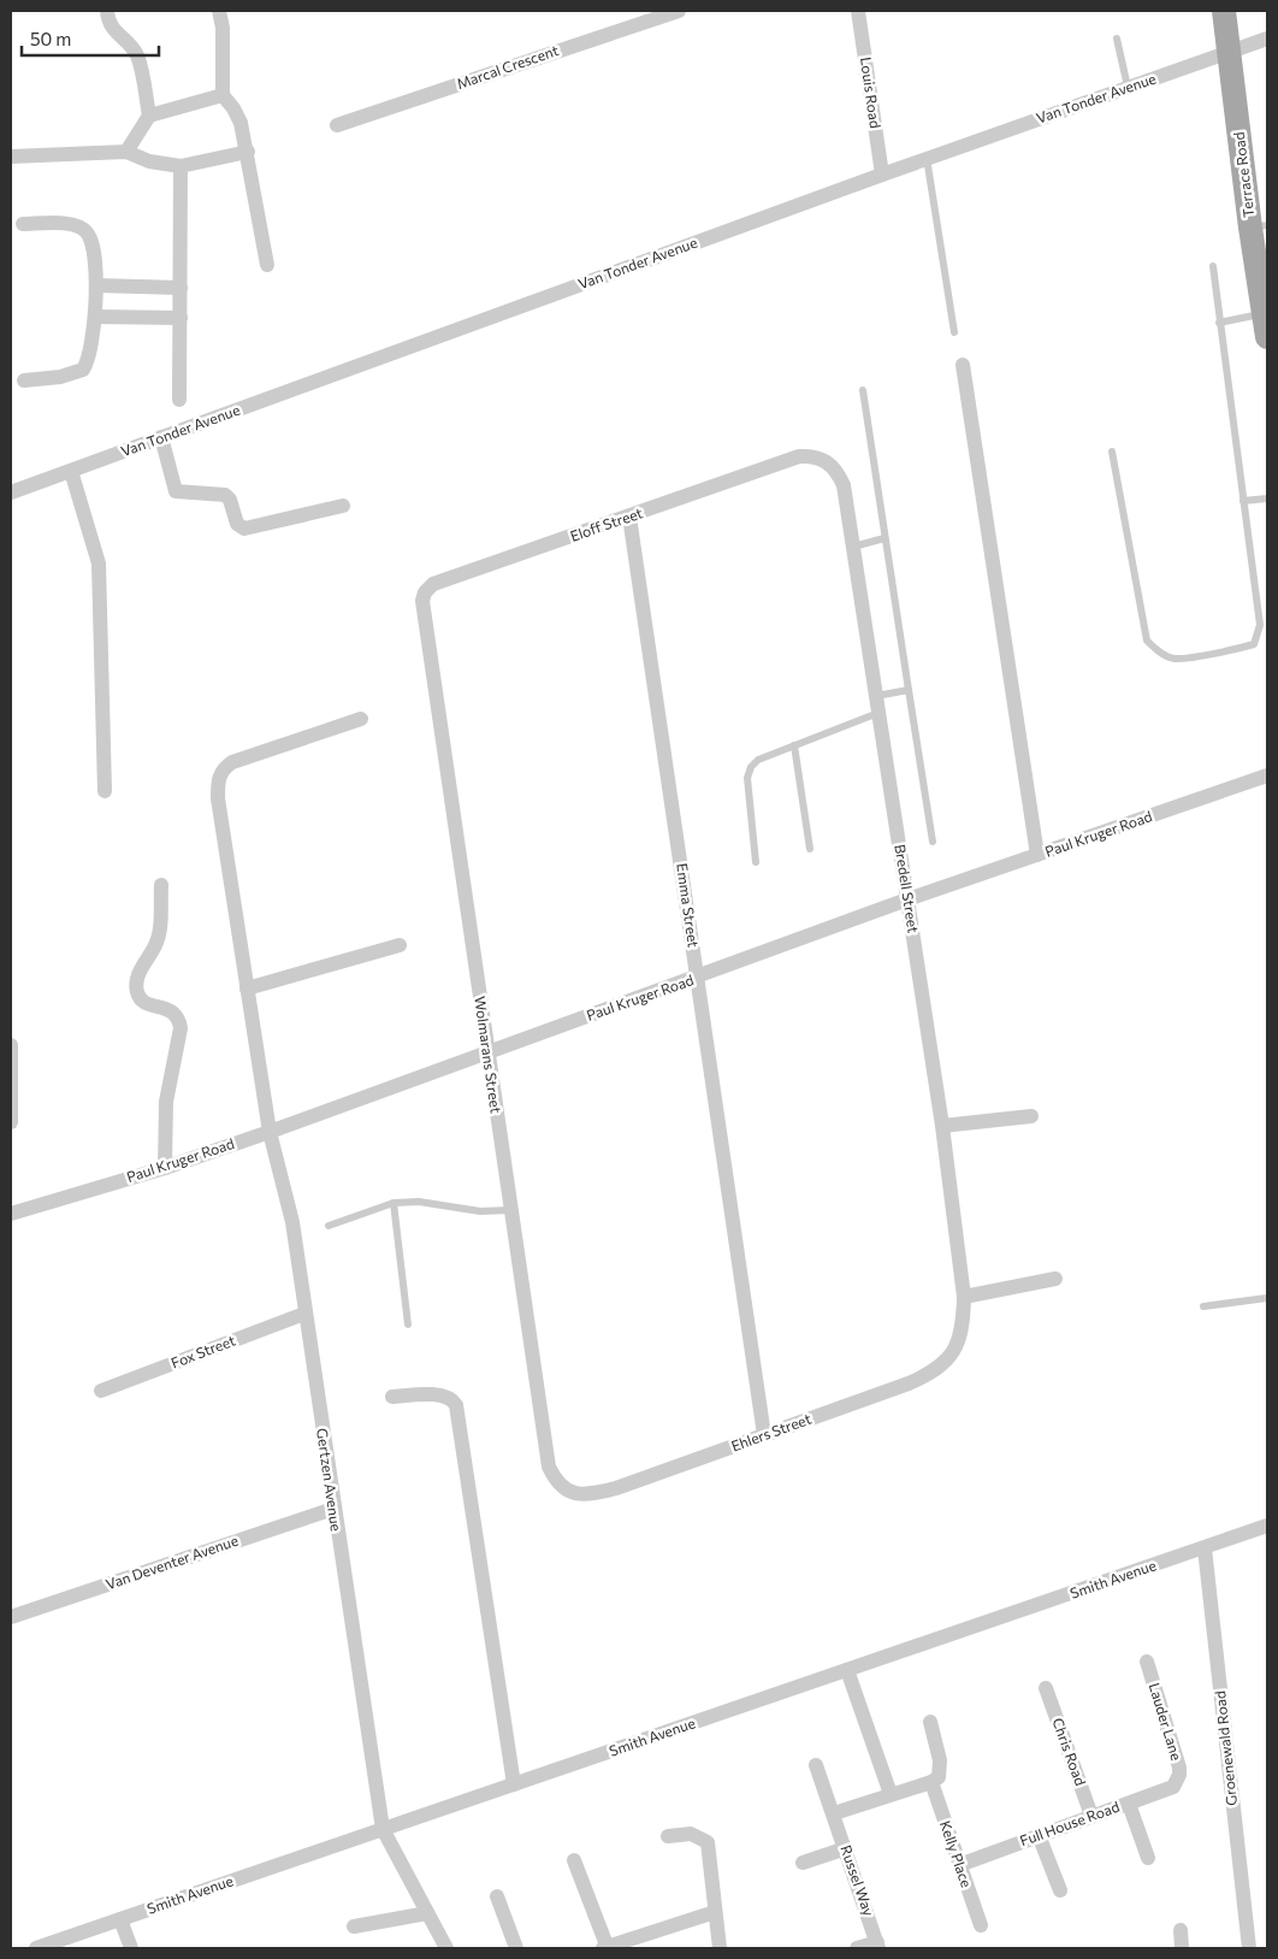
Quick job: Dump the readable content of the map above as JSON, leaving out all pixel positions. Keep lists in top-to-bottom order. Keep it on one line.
{"streets":{"main road":["Terrace Road"],"street":["Marcal Crescent","Louis Road","Van Tonder Avenue","Eloff Street","Paul Kruger Road","Bredell Street","Emma Street","Wolmarans Street","Fox Street","Ehlers Street","Gertzen Avenue","Van Deventer Avenue","Smith Avenue","Lauder Lane","Groenewald Road","Chris Road","Full House Road","Kelly Place","Russel Way"]},"crossings":[["Louis Road","Van Tonder Avenue"],["Van Tonder Avenue","Terrace Road"],["Eloff Street","Bredell Street"],["Eloff Street","Emma Street"],["Eloff Street","Wolmarans Street"],["Paul Kruger Road","Bredell Street"],["Paul Kruger Road","Emma Street"],["Paul Kruger Road","Wolmarans Street"],["Paul Kruger Road","Gertzen Avenue"],["Bredell Street","Ehlers Street"],["Emma Street","Ehlers Street"],["Wolmarans Street","Ehlers Street"],["Fox Street","Gertzen Avenue"],["Gertzen Avenue","Van Deventer Avenue"],["Gertzen Avenue","Smith Avenue"],["Smith Avenue","Groenewald Road"],["Lauder Lane","Full House Road"],["Chris Road","Full House Road"],["Full House Road","Kelly Place"]],"scale_bar":"50 m"}
